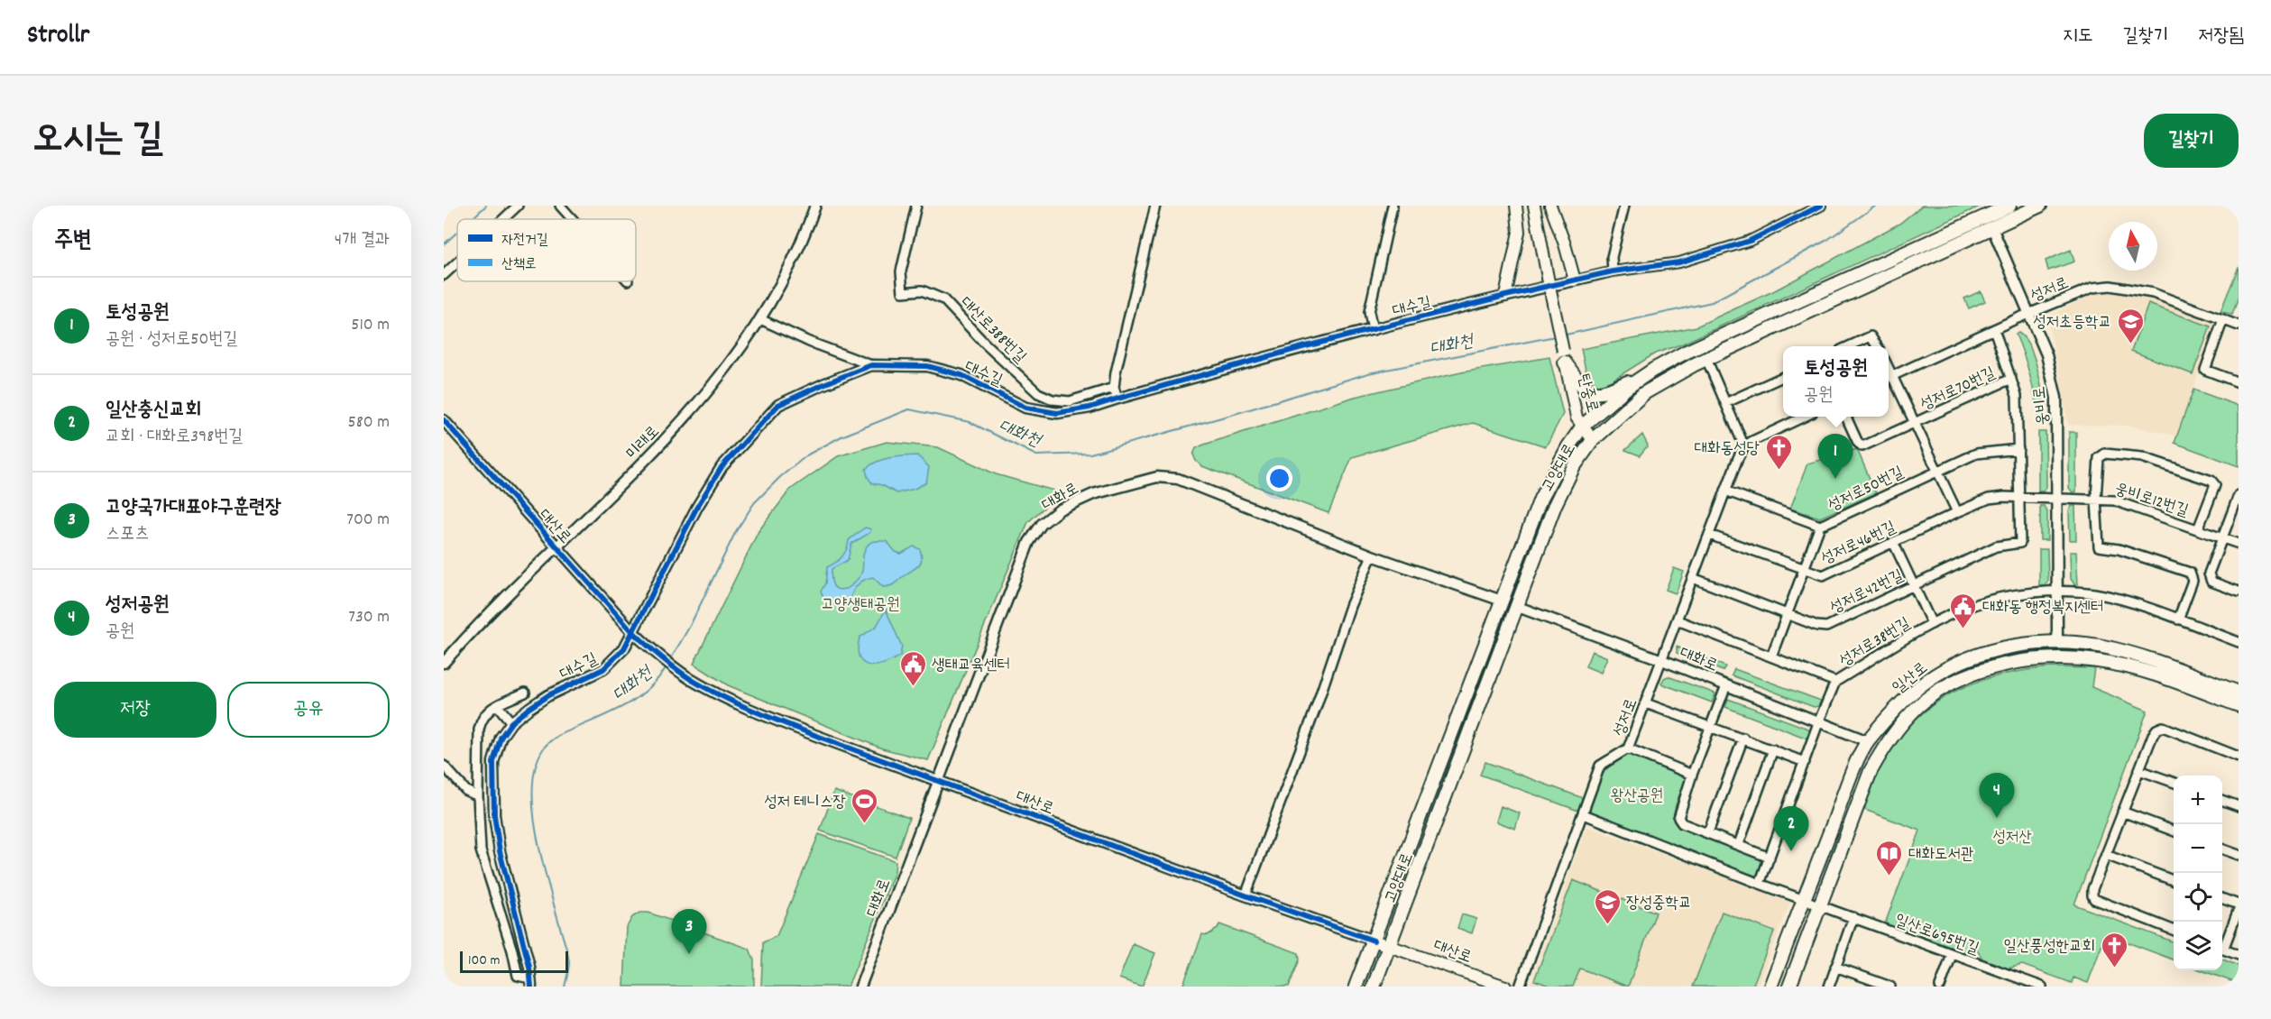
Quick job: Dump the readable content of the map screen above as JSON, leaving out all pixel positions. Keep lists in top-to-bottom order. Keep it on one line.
{"streets":{"main road":["탄중로","고양대로","대산로","일산로"],"street":["성저로","대수길","대산로388번길","성저로70번길","웅비로","미래로","성저로50번길","대화로","웅비로12번길","성저로46번길","성저로42번길","성저로38번길","일산로695번길"]},"crossings":[["성저로","성저로70번길"],["성저로","웅비로"],["성저로","성저로50번길"],["성저로","대화로"],["성저로","성저로46번길"],["성저로","성저로42번길"],["성저로","성저로38번길"],["성저로","일산로695번길"],["대수길","대산로"],["성저로70번길","성저로50번길"],["성저로70번길","성저로46번길"],["탄중로","고양대로"],["웅비로","고양대로"],["웅비로","웅비로12번길"],["웅비로","성저로38번길"],["웅비로","일산로"],["미래로","대산로"],["고양대로","대화로"],["고양대로","대산로"],["대화로","대산로"],["대화로","일산로"],["웅비로12번길","성저로46번길"],["웅비로12번길","성저로42번길"],["성저로46번길","성저로42번길"],["일산로","일산로695번길"]],"water":["대화천"],"parks":["고양생태공원","왕산공원","성저산"],"places":{"school or university":["성저초등학교","장성중학교"],"church":["대화동성당","일산풍성한교회"],"public building":["대화동 행정복지센터","생태교육센터"],"sports":["성저 테니스장"],"library":["대화도서관"]},"legend":["자전거길","산책로"],"scale_bar":"100 m","north":"top","page":{"header":"Strollr","nav":["지도","길찾기","저장됨"],"title":"오시는 길","buttons":["길찾기",["저장","공유"]],"heading":["주변","4개 결과"],"list":[{"mark":"1","name":"토성공원","note":"공원 · 성저로50번길","value":"510 m"},{"mark":"2","name":"일산충신교회","note":"교회 · 대화로398번길","value":"580 m"},{"mark":"3","name":"고양국가대표야구훈련장","note":"스포츠","value":"700 m"},{"mark":"4","name":"성저공원","note":"공원","value":"730 m"}],"popup":["토성공원","공원"],"pins":["1","4","2","3"],"map_buttons":["+","−"],"scale":"100 m"}}
